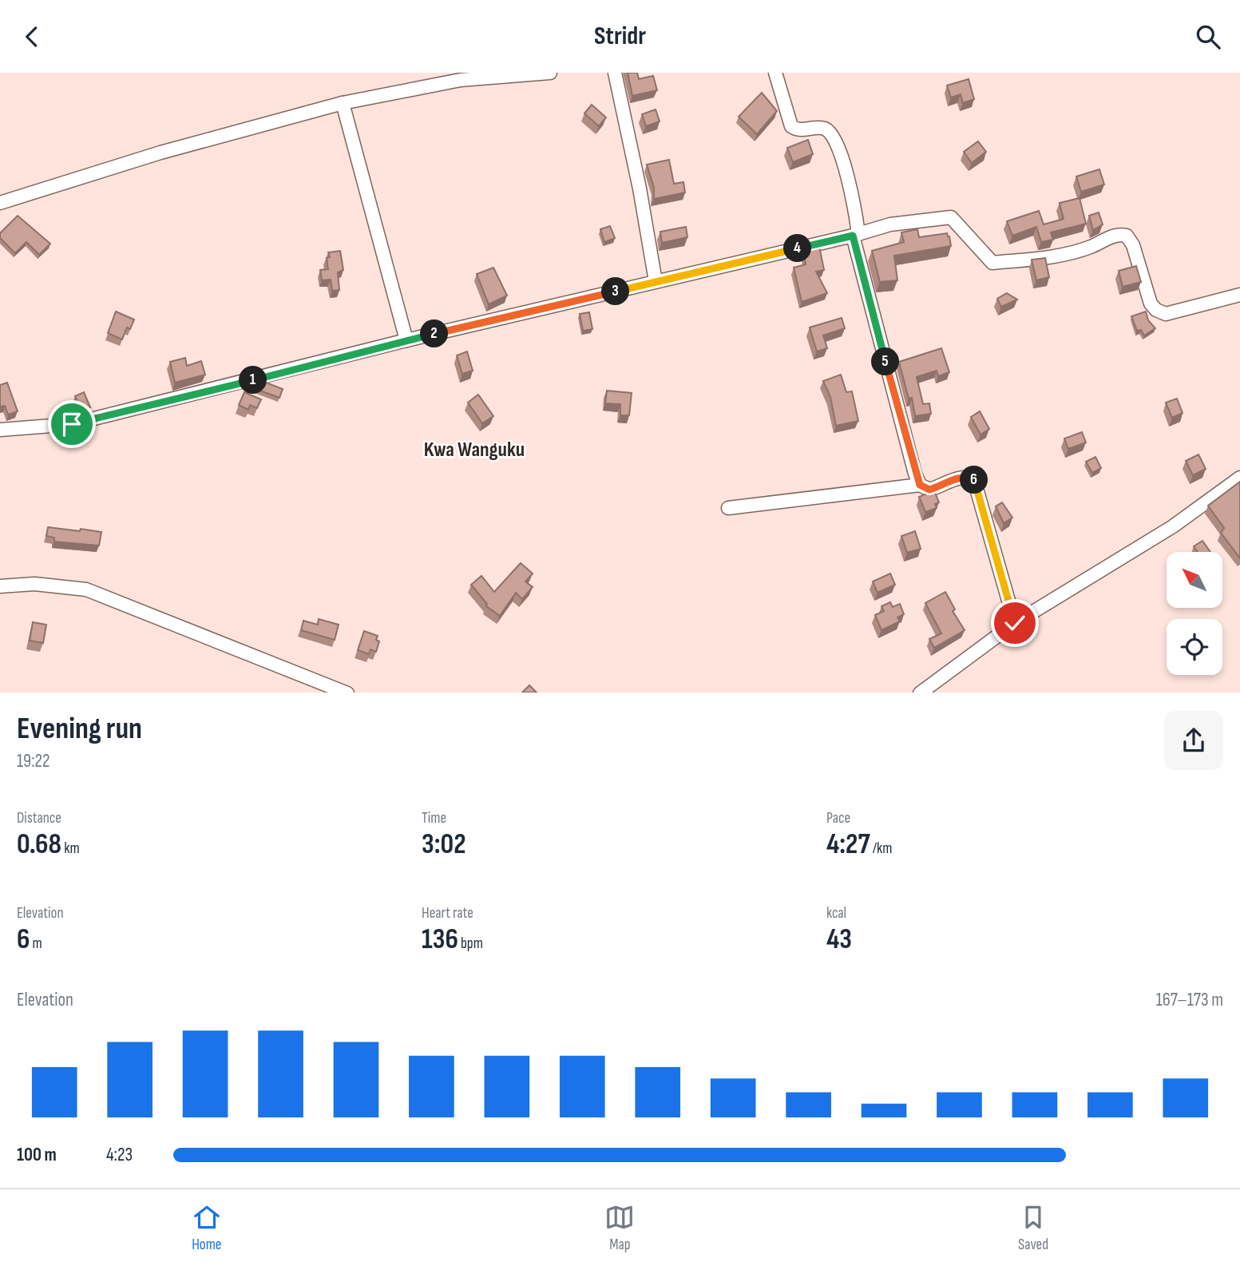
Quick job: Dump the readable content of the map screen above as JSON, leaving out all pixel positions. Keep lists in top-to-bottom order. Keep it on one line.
{"districts":["Kwa Wanguku"],"north":"top left","page":{"header":"Stridr","pins":["4","3","2","5","1","6"],"heading":["Evening run","19:22"],"stats":[["Distance","0.68 km"],["Time","3:02"],["Pace","4:27 /km"],["Elevation","6 m"],["Heart rate","136 bpm"],["kcal","43"]],"chart":["Elevation","167–173 m"],"list":[{"name":"100 m","note":"4:23"}],"tabs":["Home","Map","Saved"]}}
